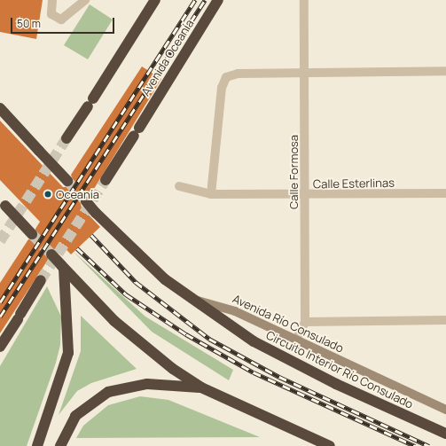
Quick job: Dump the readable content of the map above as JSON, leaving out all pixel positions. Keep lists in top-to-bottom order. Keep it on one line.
{"streets":{"highway":["Avenida Oceanía","Avenida Río Consulado","Circuito Interior Río Consulado"],"street":["Calle Formosa","Calle Esterlinas"]},"crossings":[["Calle Formosa","Calle Esterlinas"],["Calle Formosa","Avenida Río Consulado"],["Avenida Río Consulado","Circuito Interior Río Consulado"]],"places":["Oceanía"],"scale_bar":"50 m"}
